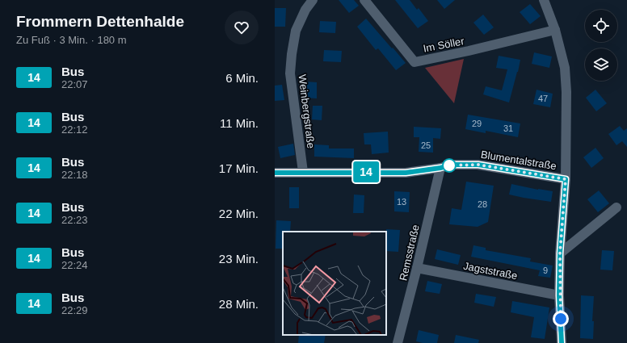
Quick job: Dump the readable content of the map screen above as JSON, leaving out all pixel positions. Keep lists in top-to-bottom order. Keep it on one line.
{"streets":{"street":["Im Söller","Weinbergstraße","Blumentalstraße","Remsstraße","Jagststraße"]},"crossings":[["Weinbergstraße","Blumentalstraße"],["Blumentalstraße","Remsstraße"],["Remsstraße","Jagststraße"]],"lines":["bus line 14"],"house_numbers":["47","29","31","25","13","28","9"],"page":{"heading":["Frommern Dettenhalde","Zu Fuß · 3 Min. · 180 m"],"on_map":"14","list":[{"mark":"14","name":"Bus","note":"22:07","value":"6 Min."},{"mark":"14","name":"Bus","note":"22:12","value":"11 Min."},{"mark":"14","name":"Bus","note":"22:18","value":"17 Min."},{"mark":"14","name":"Bus","note":"22:23","value":"22 Min."},{"mark":"14","name":"Bus","note":"22:24","value":"23 Min."},{"mark":"14","name":"Bus","note":"22:29","value":"28 Min."}]}}
